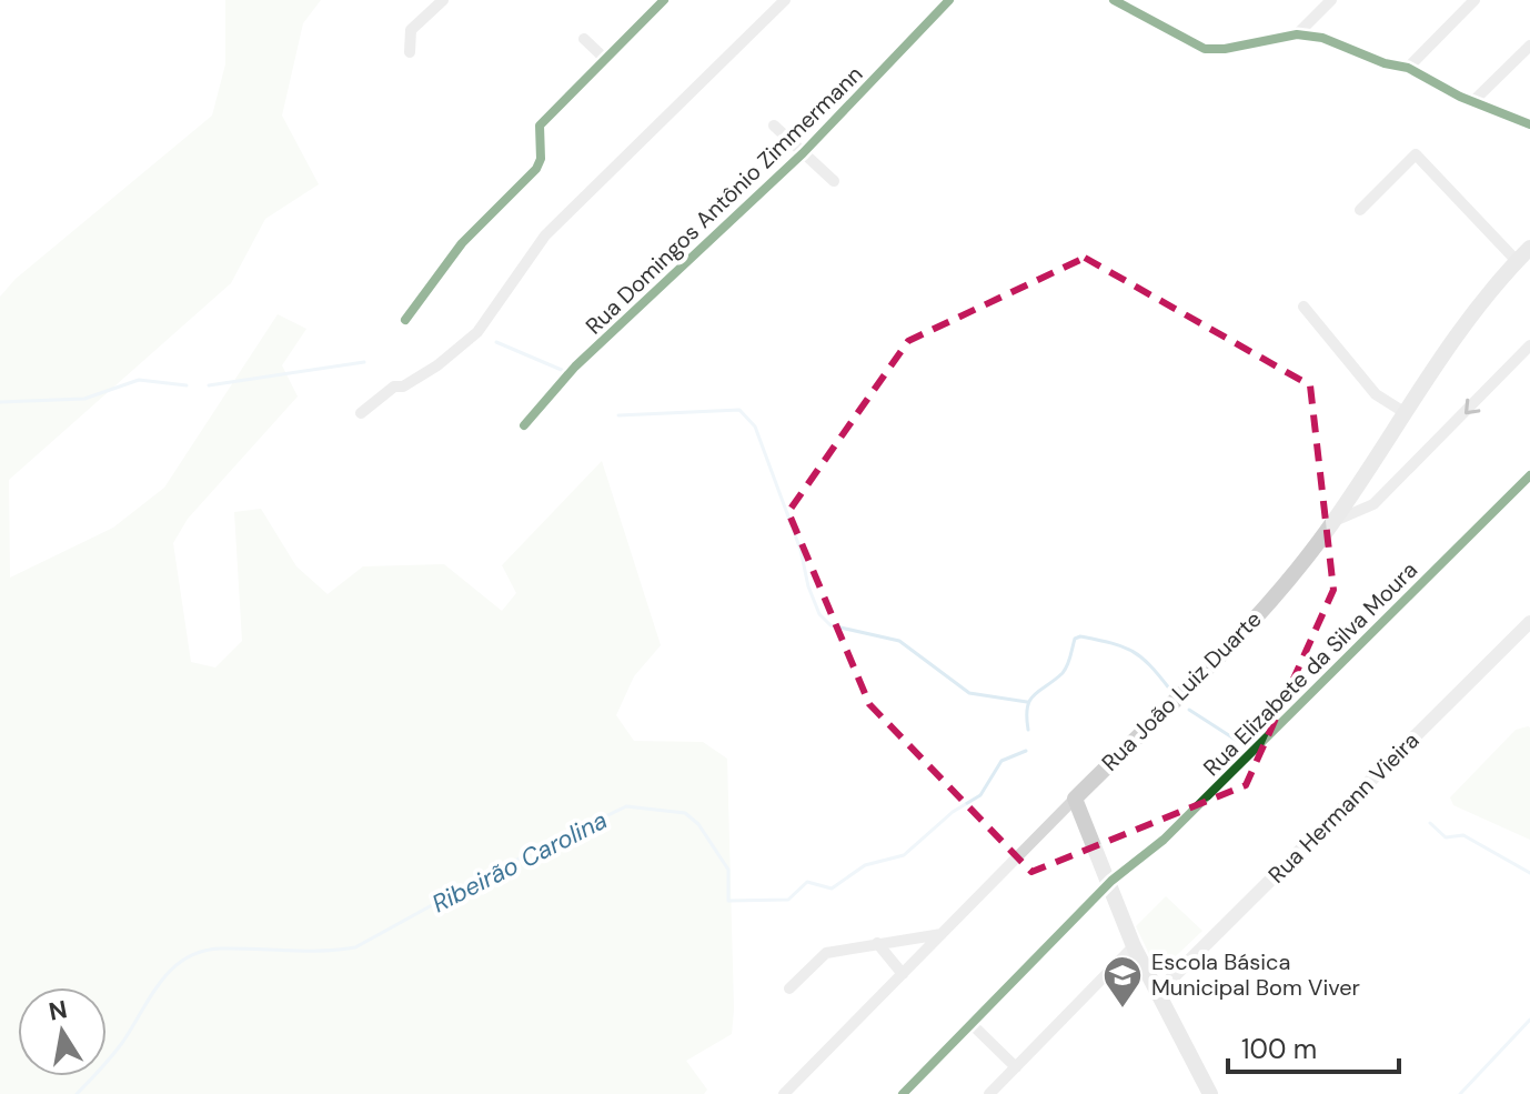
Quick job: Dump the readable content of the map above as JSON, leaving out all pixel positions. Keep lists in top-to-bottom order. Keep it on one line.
{"streets":{"main road":["Rua João Luiz Duarte"],"street":["Rua Domingos Antônio Zimmermann","Rua Elizabete da Silva Moura","Rua Hermann Vieira"]},"water":["Ribeirão Carolina"],"places":{"school or university":["Escola Básica Municipal Bom Viver"]},"scale_bar":"100 m","north":"top"}
